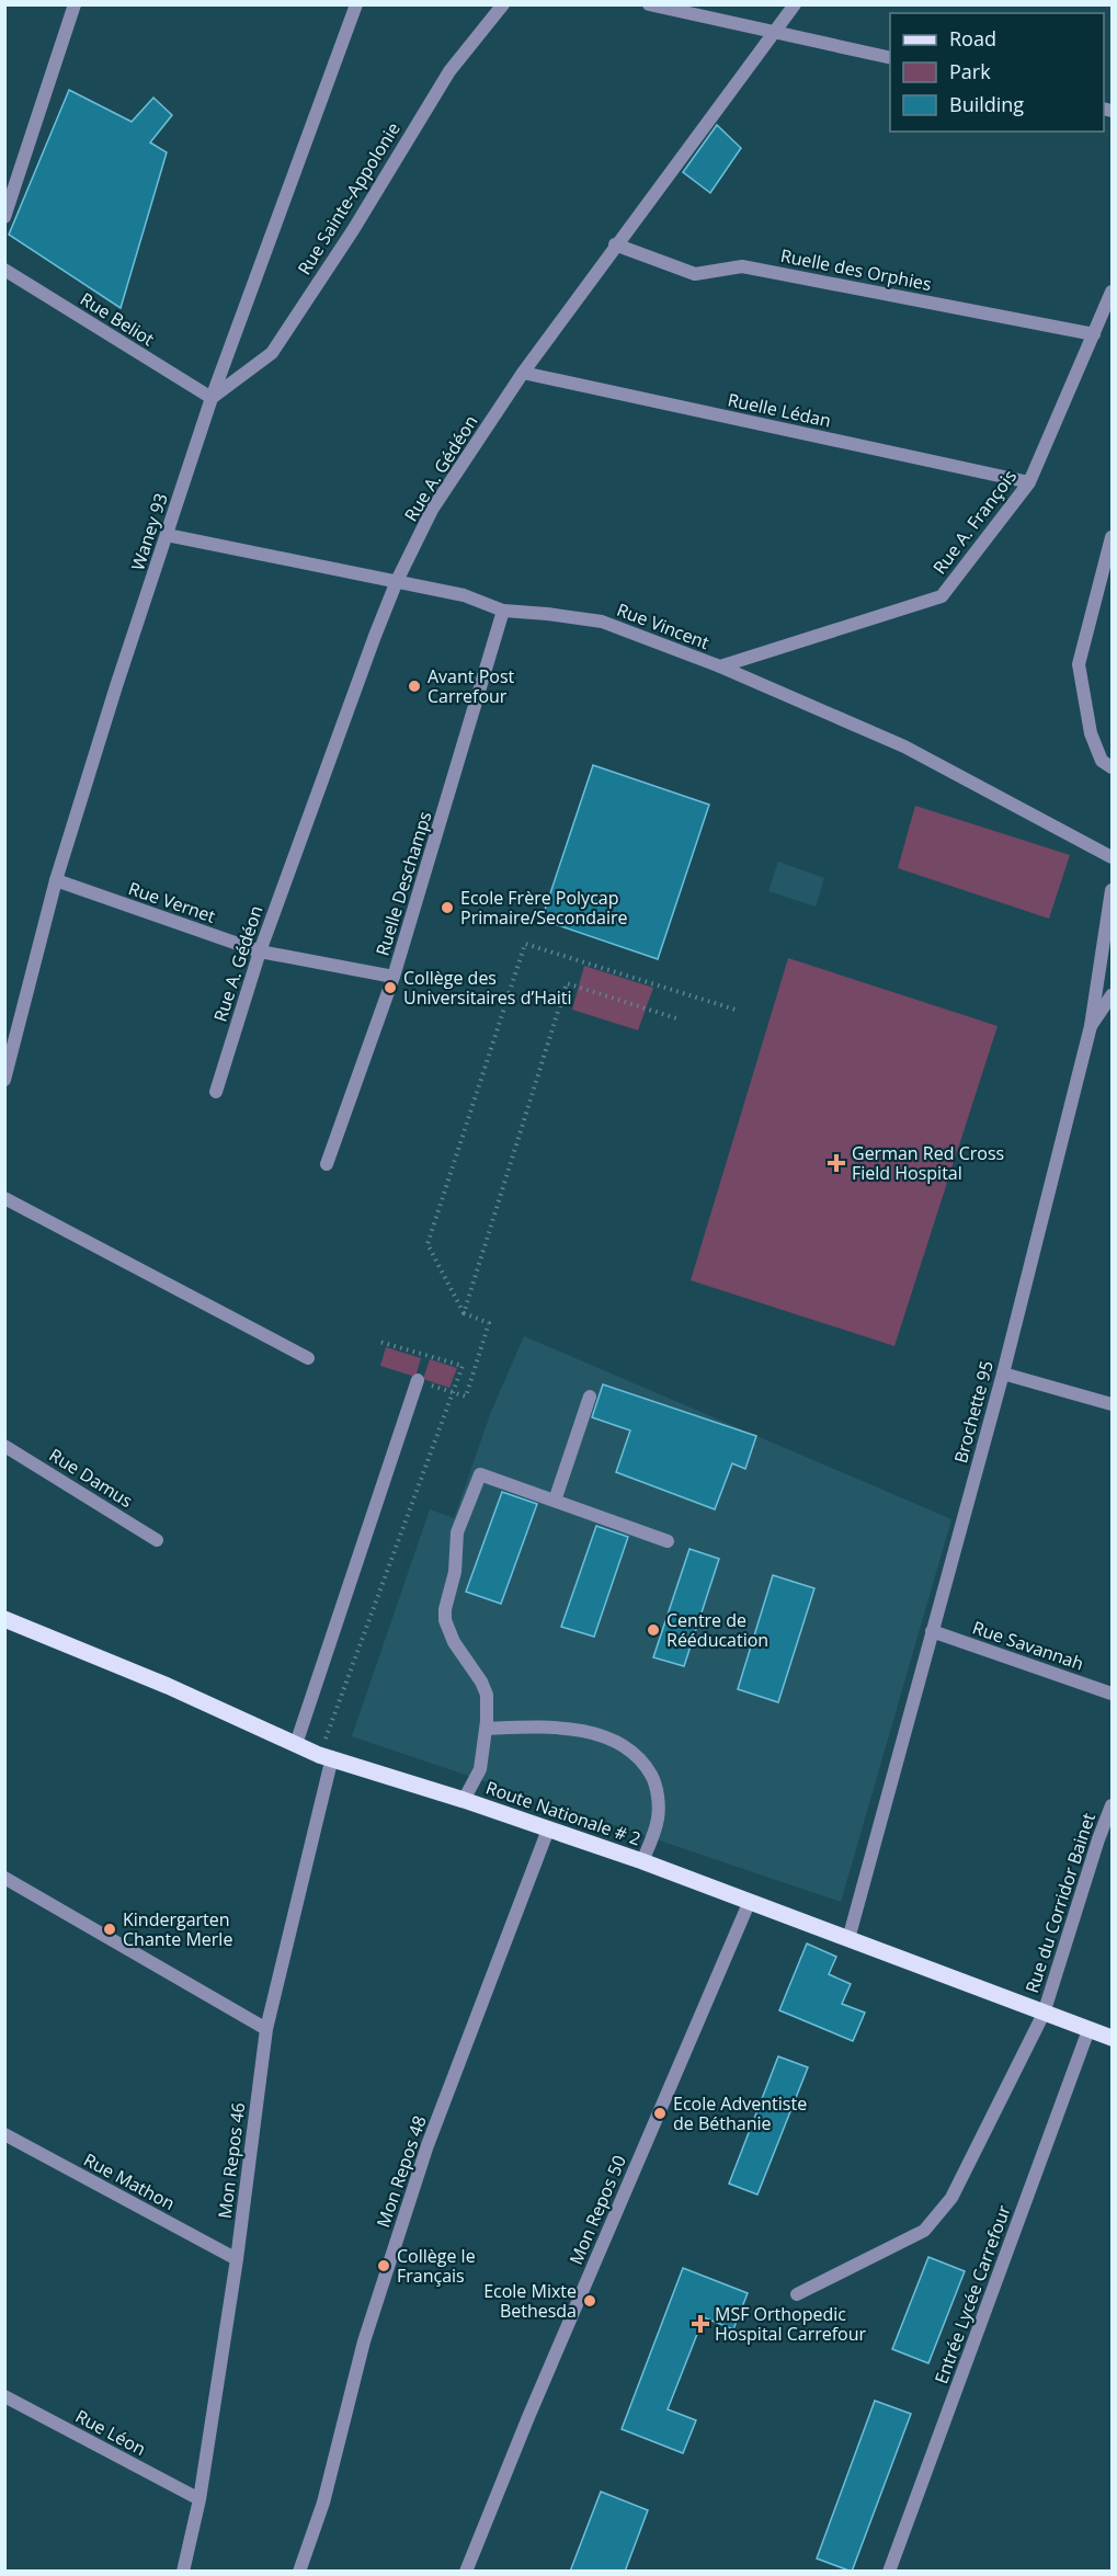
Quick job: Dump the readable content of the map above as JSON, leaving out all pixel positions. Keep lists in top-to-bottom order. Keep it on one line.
{"streets":{"main road":["Route Nationale # 2"],"street":["Rue Sainte-Appolonie","Ruelle des Orphies","Rue Beliot","Ruelle Lédan","Rue A. Gédéon","Rue A. François","Waney 93","Rue Vincent","Ruelle Deschamps","Rue Vernet","Brochette 95","Rue Damus","Rue Savannah","Rue du Corridor Bainet","Mon Repos 46","Mon Repos 48","Rue Mathon","Mon Repos 50","Entrée Lycée Carrefour","Rue Léon"]},"crossings":[["Rue Sainte-Appolonie","Rue Beliot"],["Rue Sainte-Appolonie","Waney 93"],["Ruelle des Orphies","Rue A. Gédéon"],["Ruelle des Orphies","Rue A. François"],["Rue Beliot","Waney 93"],["Ruelle Lédan","Rue A. Gédéon"],["Ruelle Lédan","Rue A. François"],["Rue A. Gédéon","Rue Vincent"],["Rue A. Gédéon","Rue Vernet"],["Rue A. François","Rue Vincent"],["Waney 93","Rue Vincent"],["Waney 93","Rue Vernet"],["Rue Vincent","Ruelle Deschamps"],["Ruelle Deschamps","Rue Vernet"],["Brochette 95","Rue Savannah"],["Brochette 95","Route Nationale # 2"],["Route Nationale # 2","Rue du Corridor Bainet"],["Route Nationale # 2","Mon Repos 46"],["Route Nationale # 2","Mon Repos 48"],["Route Nationale # 2","Mon Repos 50"],["Route Nationale # 2","Entrée Lycée Carrefour"],["Mon Repos 46","Rue Mathon"],["Mon Repos 46","Rue Léon"]],"places":{"other":["Avant Post Carrefour","Ecole Frère Polycap Primaire/Secondaire","Collège des Universitaires d’Haiti","Centre de Rééducation","Kindergarten Chante Merle","Ecole Adventiste de Béthanie","Collège le Français","Ecole Mixte Bethesda"],"health":["German Red Cross Field Hospital","MSF Orthopedic Hospital Carrefour"]},"legend":["Road","Park","Building"]}
